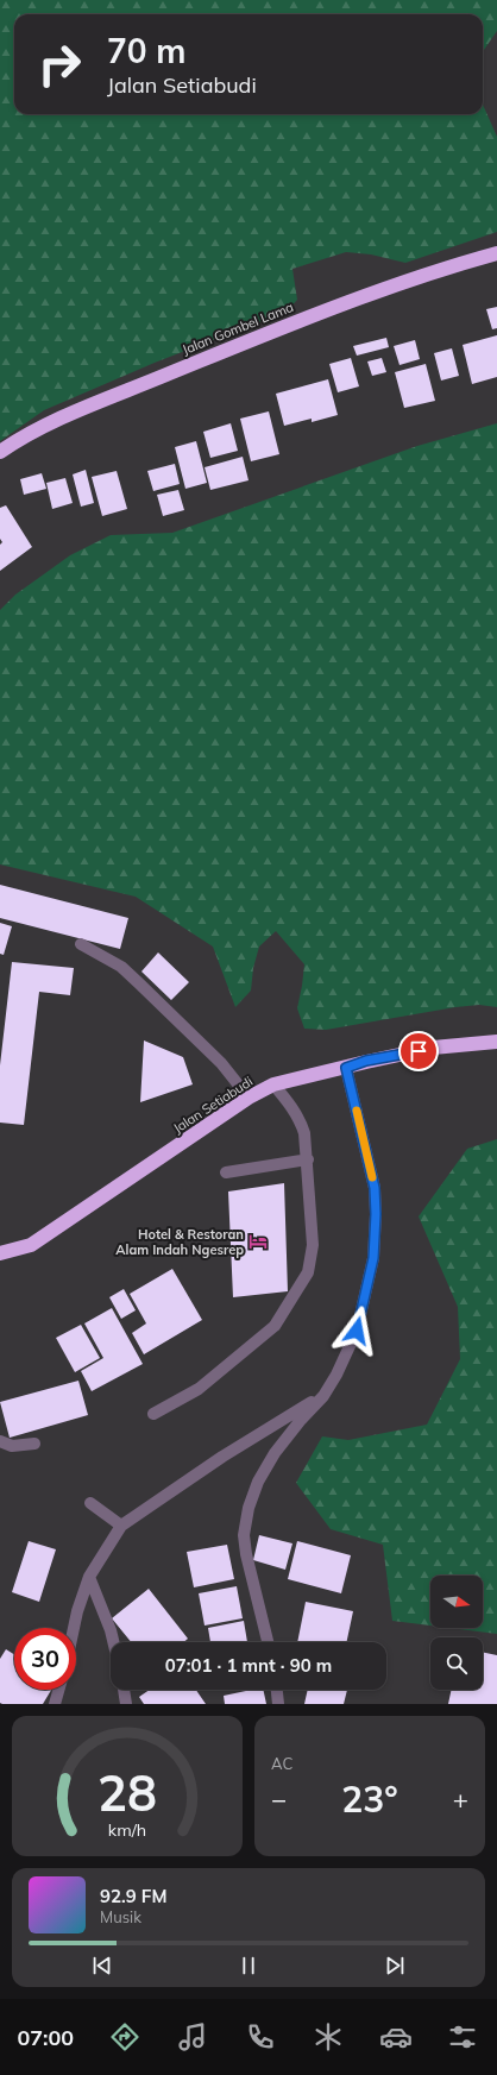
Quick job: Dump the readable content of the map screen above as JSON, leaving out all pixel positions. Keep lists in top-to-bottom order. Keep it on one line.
{"streets":{"highway":["Jalan Gombel Lama","Jalan Setiabudi"]},"places":{"hotel":["Hotel & Restoran Alam Indah Ngesrep"]},"north":"right","page":{"turn":["70 m","Jalan Setiabudi"],"limit":"30","trip":"07:01 · 1 mnt · 90 m","tile":"AC","heat":["−","23°","+"],"song":["92.9 FM","Musik"],"tabs":"07:00","gauge":["28","km/h"]}}
